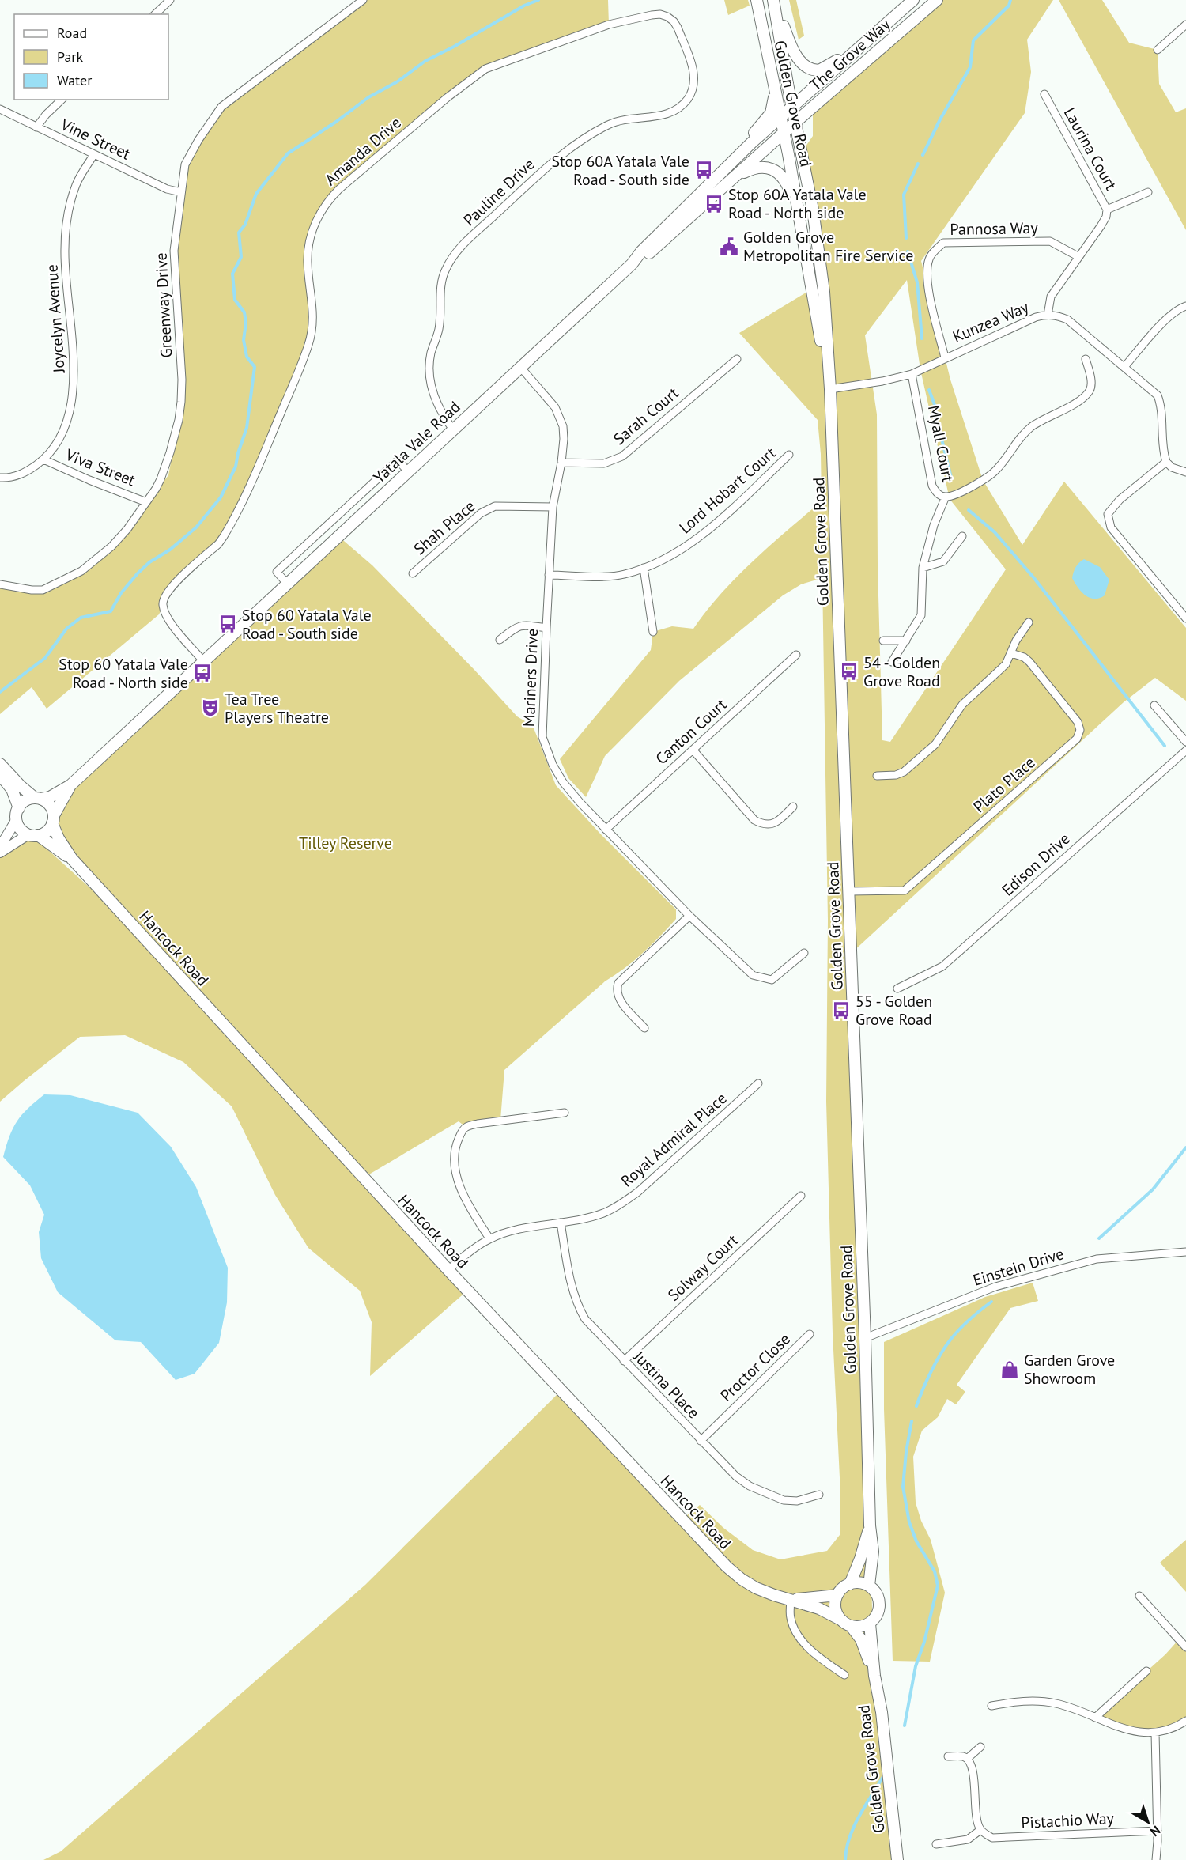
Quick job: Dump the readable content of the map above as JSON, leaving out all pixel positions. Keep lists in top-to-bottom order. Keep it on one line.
{"streets":{"main road":["The Grove Way","Golden Grove Road","Yatala Vale Road","Hancock Road"],"street":["Vine Street","Laurina Court","Amanda Drive","Pauline Drive","Pannosa Way","Greenway Drive","Joycelyn Avenue","Kunzea Way","Sarah Court","Myall Court","Viva Street","Lord Hobart Court","Shah Place","Mariners Drive","Canton Court","Plato Place","Edison Drive","Royal Admiral Place","Einstein Drive","Solway Court","Proctor Close","Justina Place","Pistachio Way"]},"crossings":[["The Grove Way","Golden Grove Road"],["The Grove Way","Yatala Vale Road"],["Golden Grove Road","Kunzea Way"],["Golden Grove Road","Yatala Vale Road"],["Golden Grove Road","Plato Place"],["Golden Grove Road","Hancock Road"],["Golden Grove Road","Einstein Drive"],["Vine Street","Greenway Drive"],["Vine Street","Joycelyn Avenue"],["Laurina Court","Pannosa Way"],["Laurina Court","Kunzea Way"],["Amanda Drive","Pauline Drive"],["Amanda Drive","Yatala Vale Road"],["Pauline Drive","Yatala Vale Road"],["Pannosa Way","Kunzea Way"],["Greenway Drive","Viva Street"],["Joycelyn Avenue","Viva Street"],["Kunzea Way","Myall Court"],["Sarah Court","Mariners Drive"],["Yatala Vale Road","Mariners Drive"],["Yatala Vale Road","Hancock Road"],["Lord Hobart Court","Mariners Drive"],["Shah Place","Mariners Drive"],["Mariners Drive","Canton Court"],["Hancock Road","Royal Admiral Place"],["Royal Admiral Place","Justina Place"],["Solway Court","Justina Place"],["Proctor Close","Justina Place"]],"parks":["Tilley Reserve"],"places":{"bus stop":["Stop 60A Yatala Vale Road - South side","Stop 60A Yatala Vale Road - North side","Stop 60 Yatala Vale Road - South side","54 - Golden Grove Road","Stop 60 Yatala Vale Road - North side","55 - Golden Grove Road"],"public building":["Golden Grove Metropolitan Fire Service"],"theatre":["Tea Tree Players Theatre"],"shop":["Garden Grove Showroom"]},"legend":["Road","Park","Water"],"north":"bottom right"}
